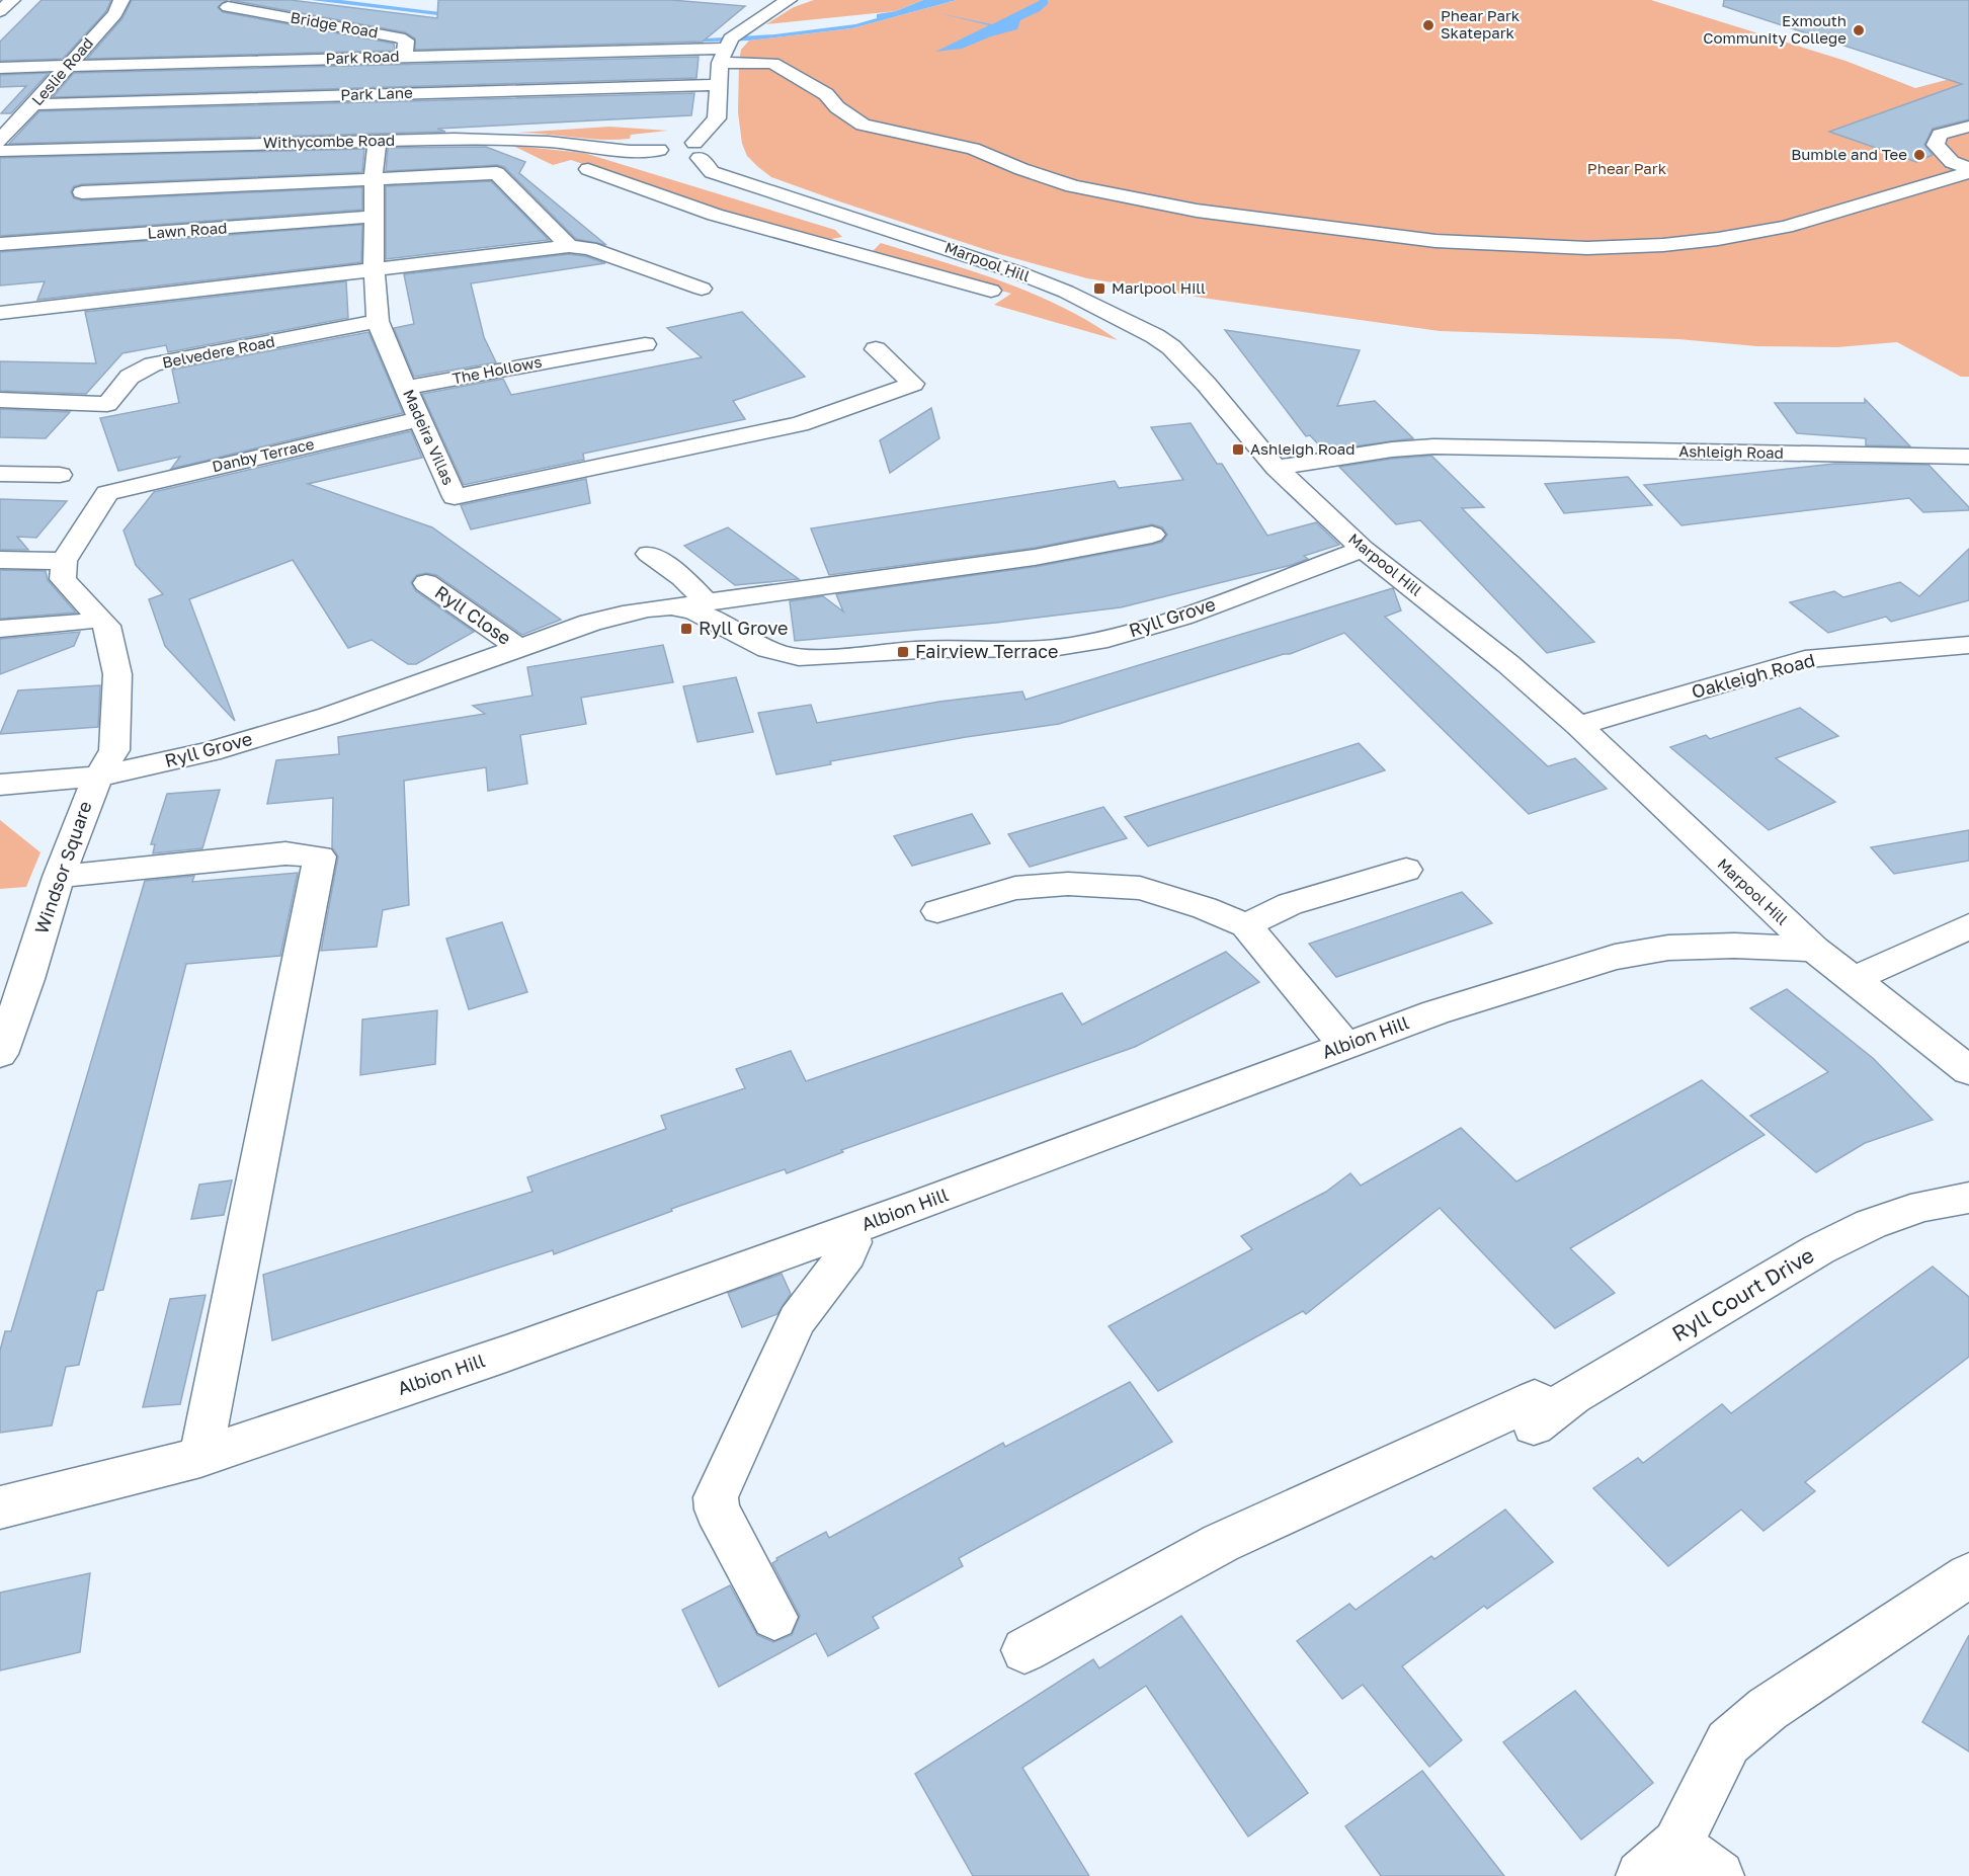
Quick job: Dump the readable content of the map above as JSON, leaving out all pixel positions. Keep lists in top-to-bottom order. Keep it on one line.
{"streets":{"street":["Bridge Road","Park Road","Leslie Road","Park Lane","Withycombe Road","Lawn Road","Marpool Hill","Belvedere Road","The Hollows","Madeira Villas","Ashleigh Road","Danby Terrace","Ryll Close","Ryll Grove","Oakleigh Road","Windsor Square","Albion Hill","Ryll Court Drive"]},"crossings":[["Bridge Road","Park Road"],["Park Road","Leslie Road"],["Leslie Road","Park Lane"],["Withycombe Road","Marpool Hill"],["Withycombe Road","Madeira Villas"],["Lawn Road","Madeira Villas"],["Marpool Hill","Ashleigh Road"],["Marpool Hill","Ryll Grove"],["Marpool Hill","Oakleigh Road"],["Marpool Hill","Albion Hill"],["Belvedere Road","Madeira Villas"],["The Hollows","Madeira Villas"],["Madeira Villas","Danby Terrace"],["Danby Terrace","Windsor Square"],["Ryll Close","Ryll Grove"],["Ryll Grove","Windsor Square"]],"parks":["Phear Park"],"places":{"other":["Phear Park Skatepark","Exmouth Community College","Bumble and Tee"],"transit":["Marlpool Hill","Ashleigh Road","Ryll Grove","Fairview Terrace"]}}
